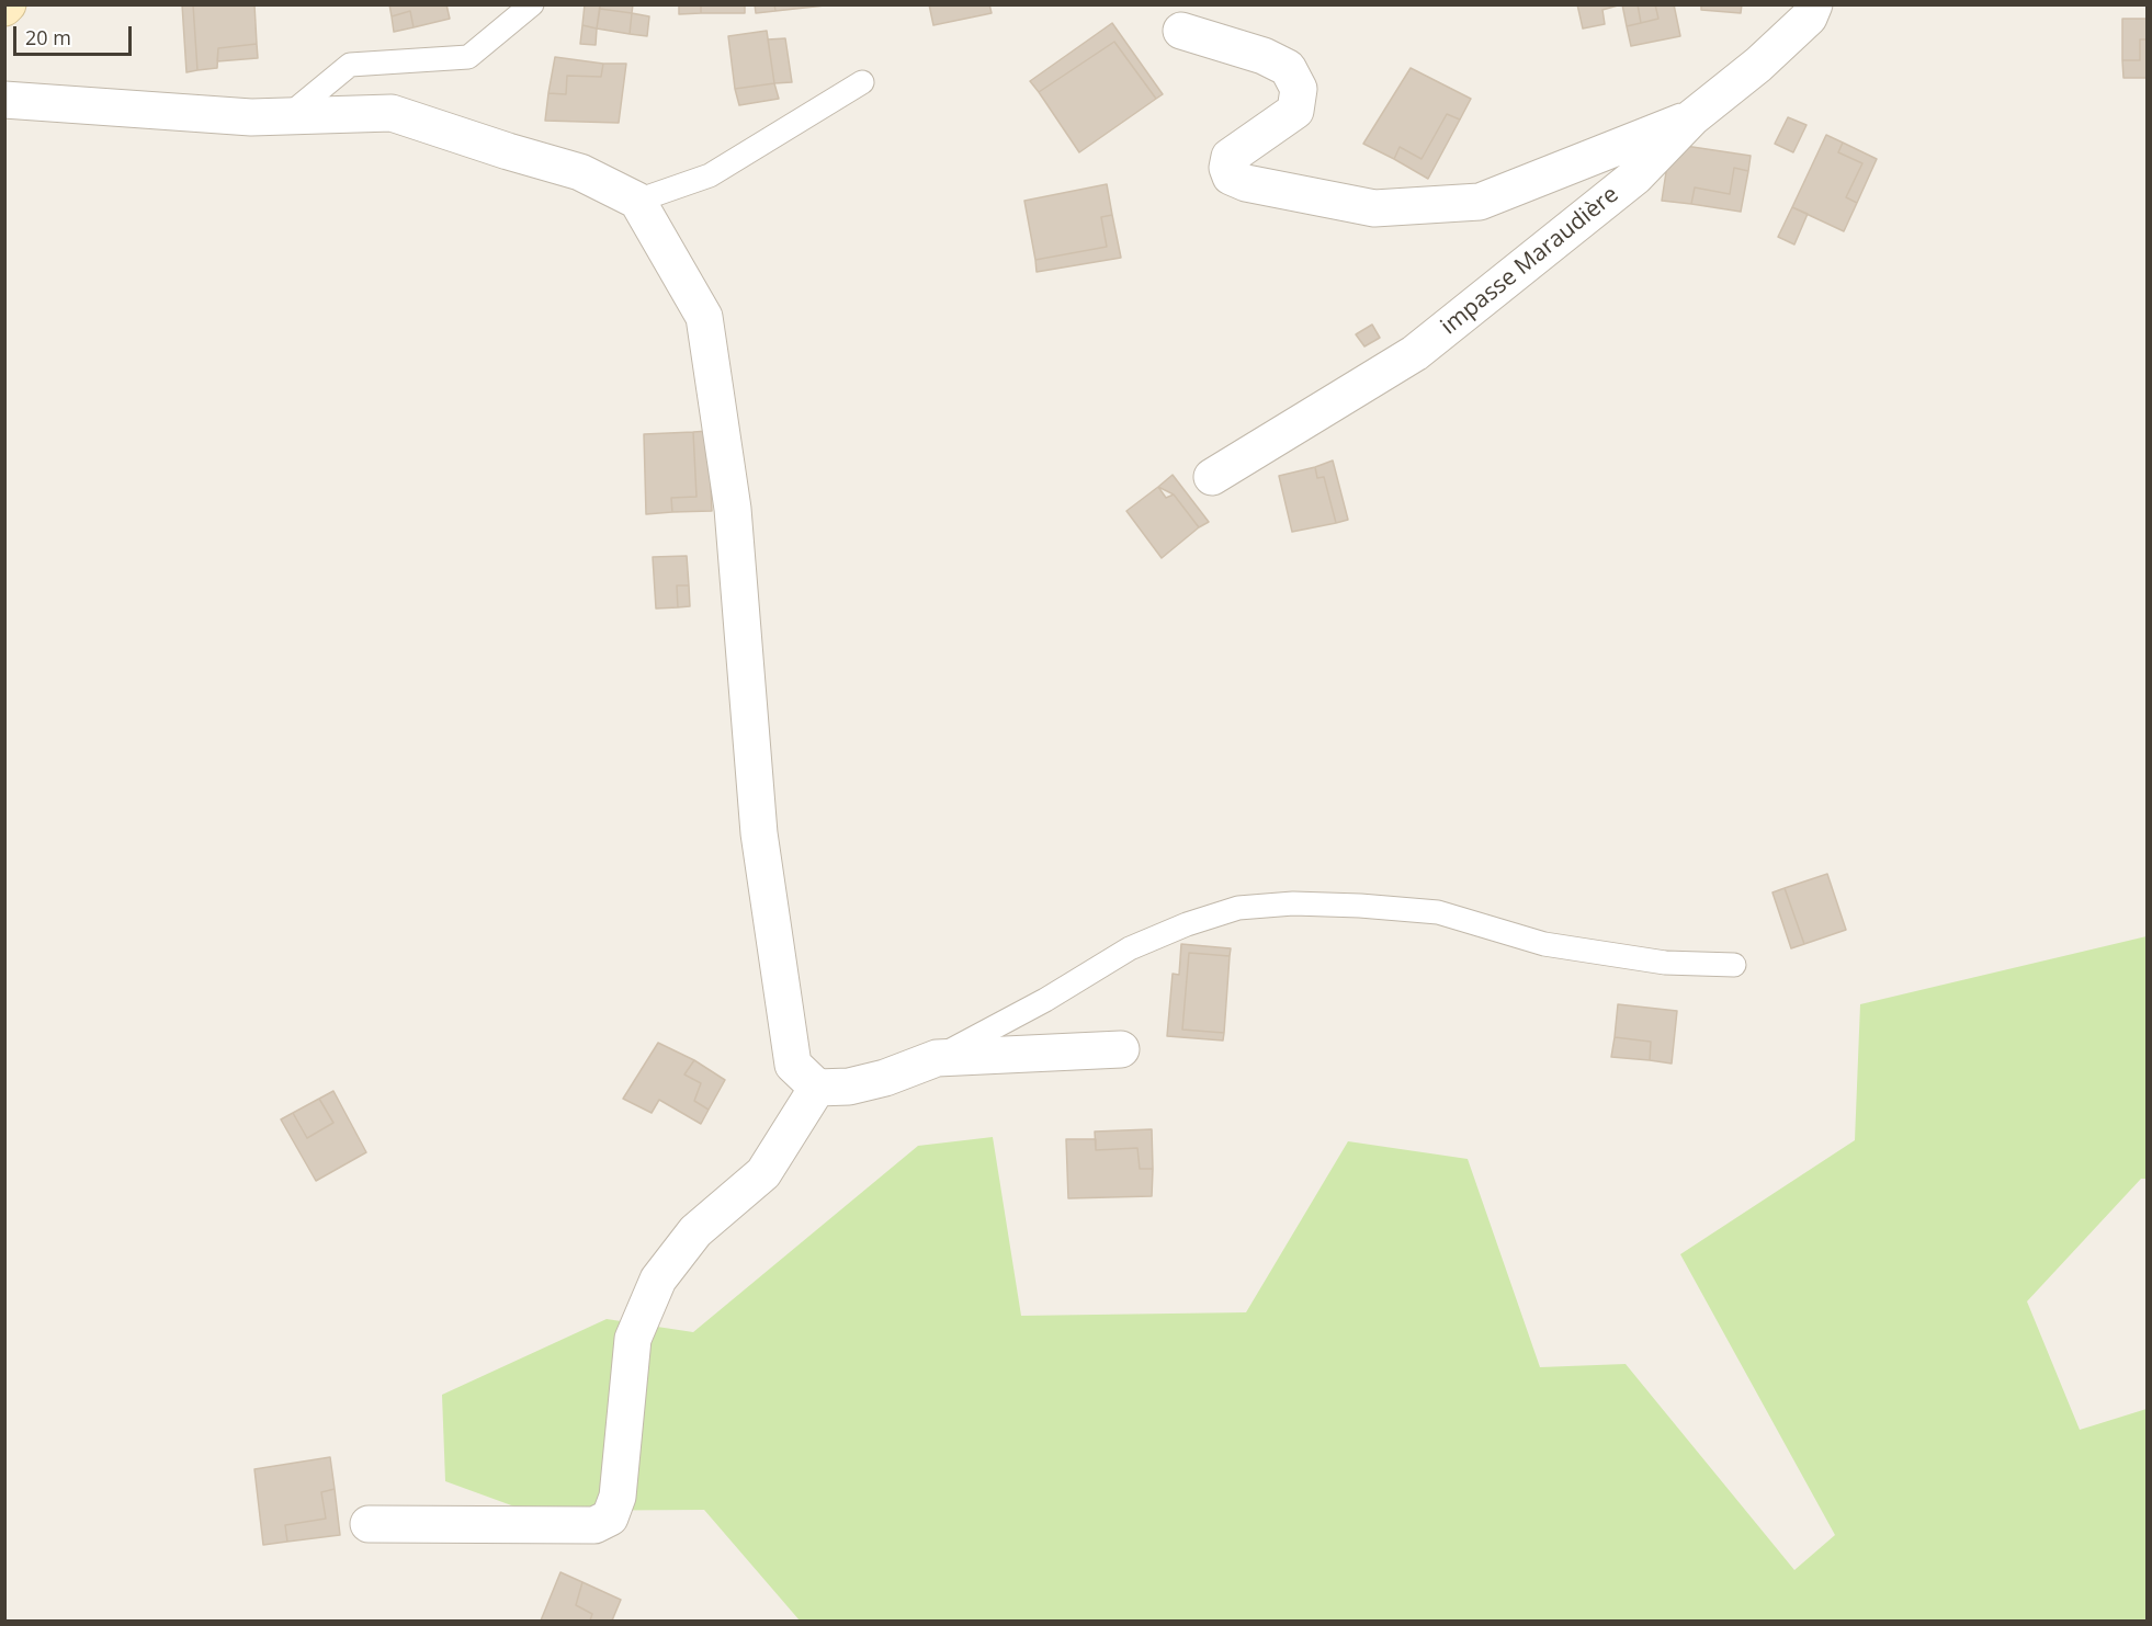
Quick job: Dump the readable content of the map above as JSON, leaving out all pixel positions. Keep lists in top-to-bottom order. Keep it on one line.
{"streets":{"street":["impasse Maraudière"]},"scale_bar":"20 m"}
